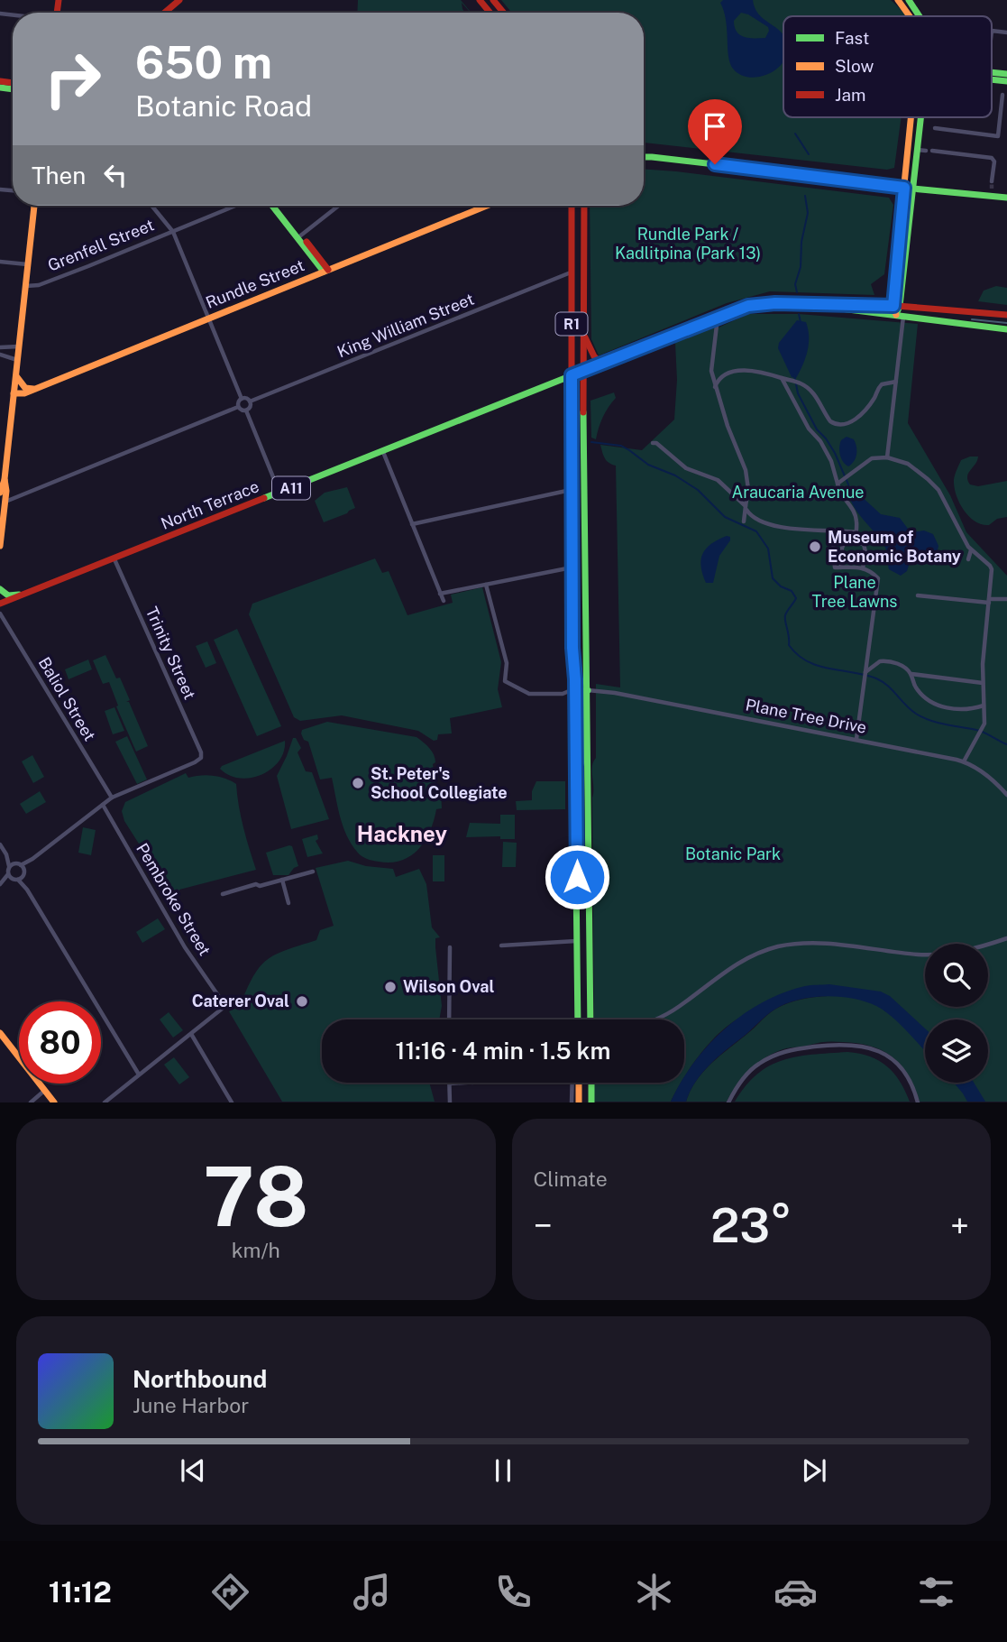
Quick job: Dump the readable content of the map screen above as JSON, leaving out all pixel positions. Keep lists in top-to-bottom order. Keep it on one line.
{"streets":{"main road":["Rundle Street","R1","A11","North Terrace"],"street":["Grenfell Street","King William Street","Trinity Street","Baliol Street","Plane Tree Drive","Pembroke Street"]},"crossings":[["R1","King William Street"],["R1","A11"],["R1","North Terrace"],["R1","Plane Tree Drive"],["A11","North Terrace"],["North Terrace","Trinity Street"],["Trinity Street","Baliol Street"]],"districts":["Hackney"],"parks":["Rundle Park / Kadlitpina (Park 13)","Araucaria Avenue","Plane Tree Lawns","Botanic Park"],"places":["Museum of Economic Botany","St. Peter's School Collegiate","Wilson Oval","Caterer Oval"],"legend":["Fast","Slow","Jam"],"page":{"turn":["650 m","Botanic Road"],"then":"Then","limit":"80","trip":"11:16 · 4 min · 1.5 km","tile":[["78","km/h"],"Climate"],"heat":["−","23°","+"],"song":["Northbound","June Harbor"],"tabs":"11:12"}}
